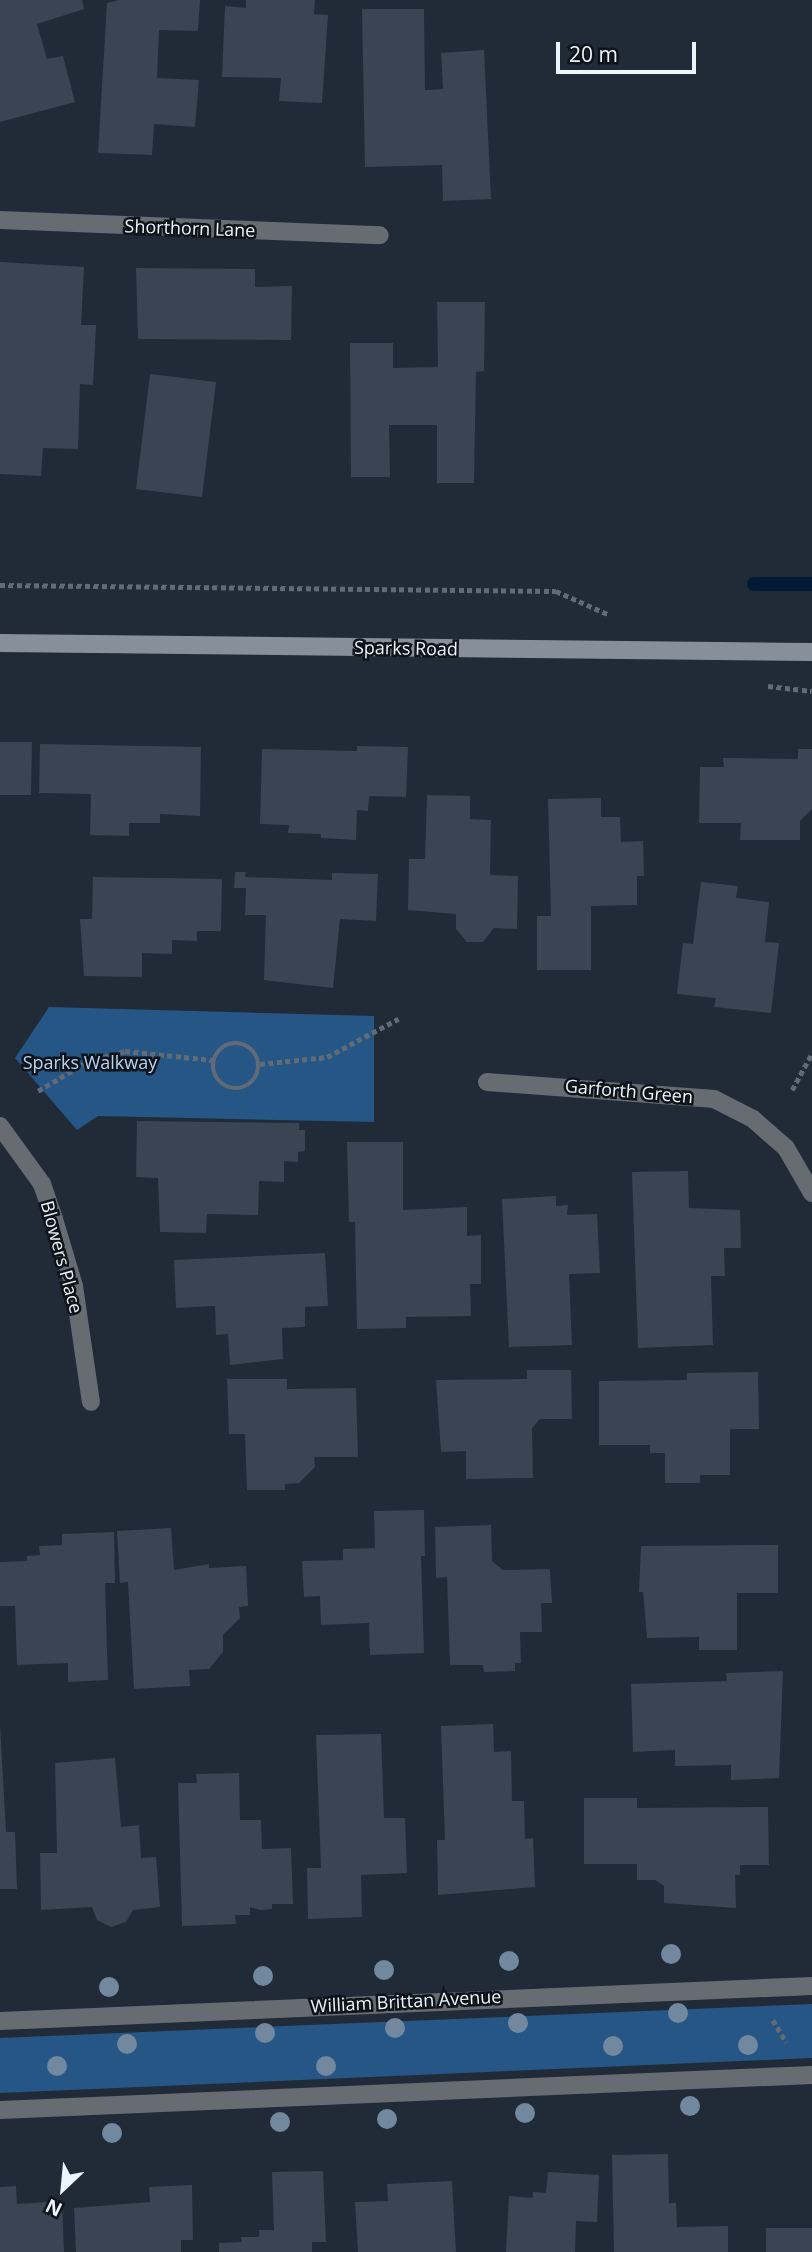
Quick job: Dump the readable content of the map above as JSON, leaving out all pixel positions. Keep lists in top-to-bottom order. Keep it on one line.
{"streets":{"main road":["Sparks Road"],"street":["Shorthorn Lane","Garforth Green","Blowers Place","William Brittan Avenue"]},"parks":["Sparks Walkway"],"scale_bar":"20 m","north":"bottom left"}
